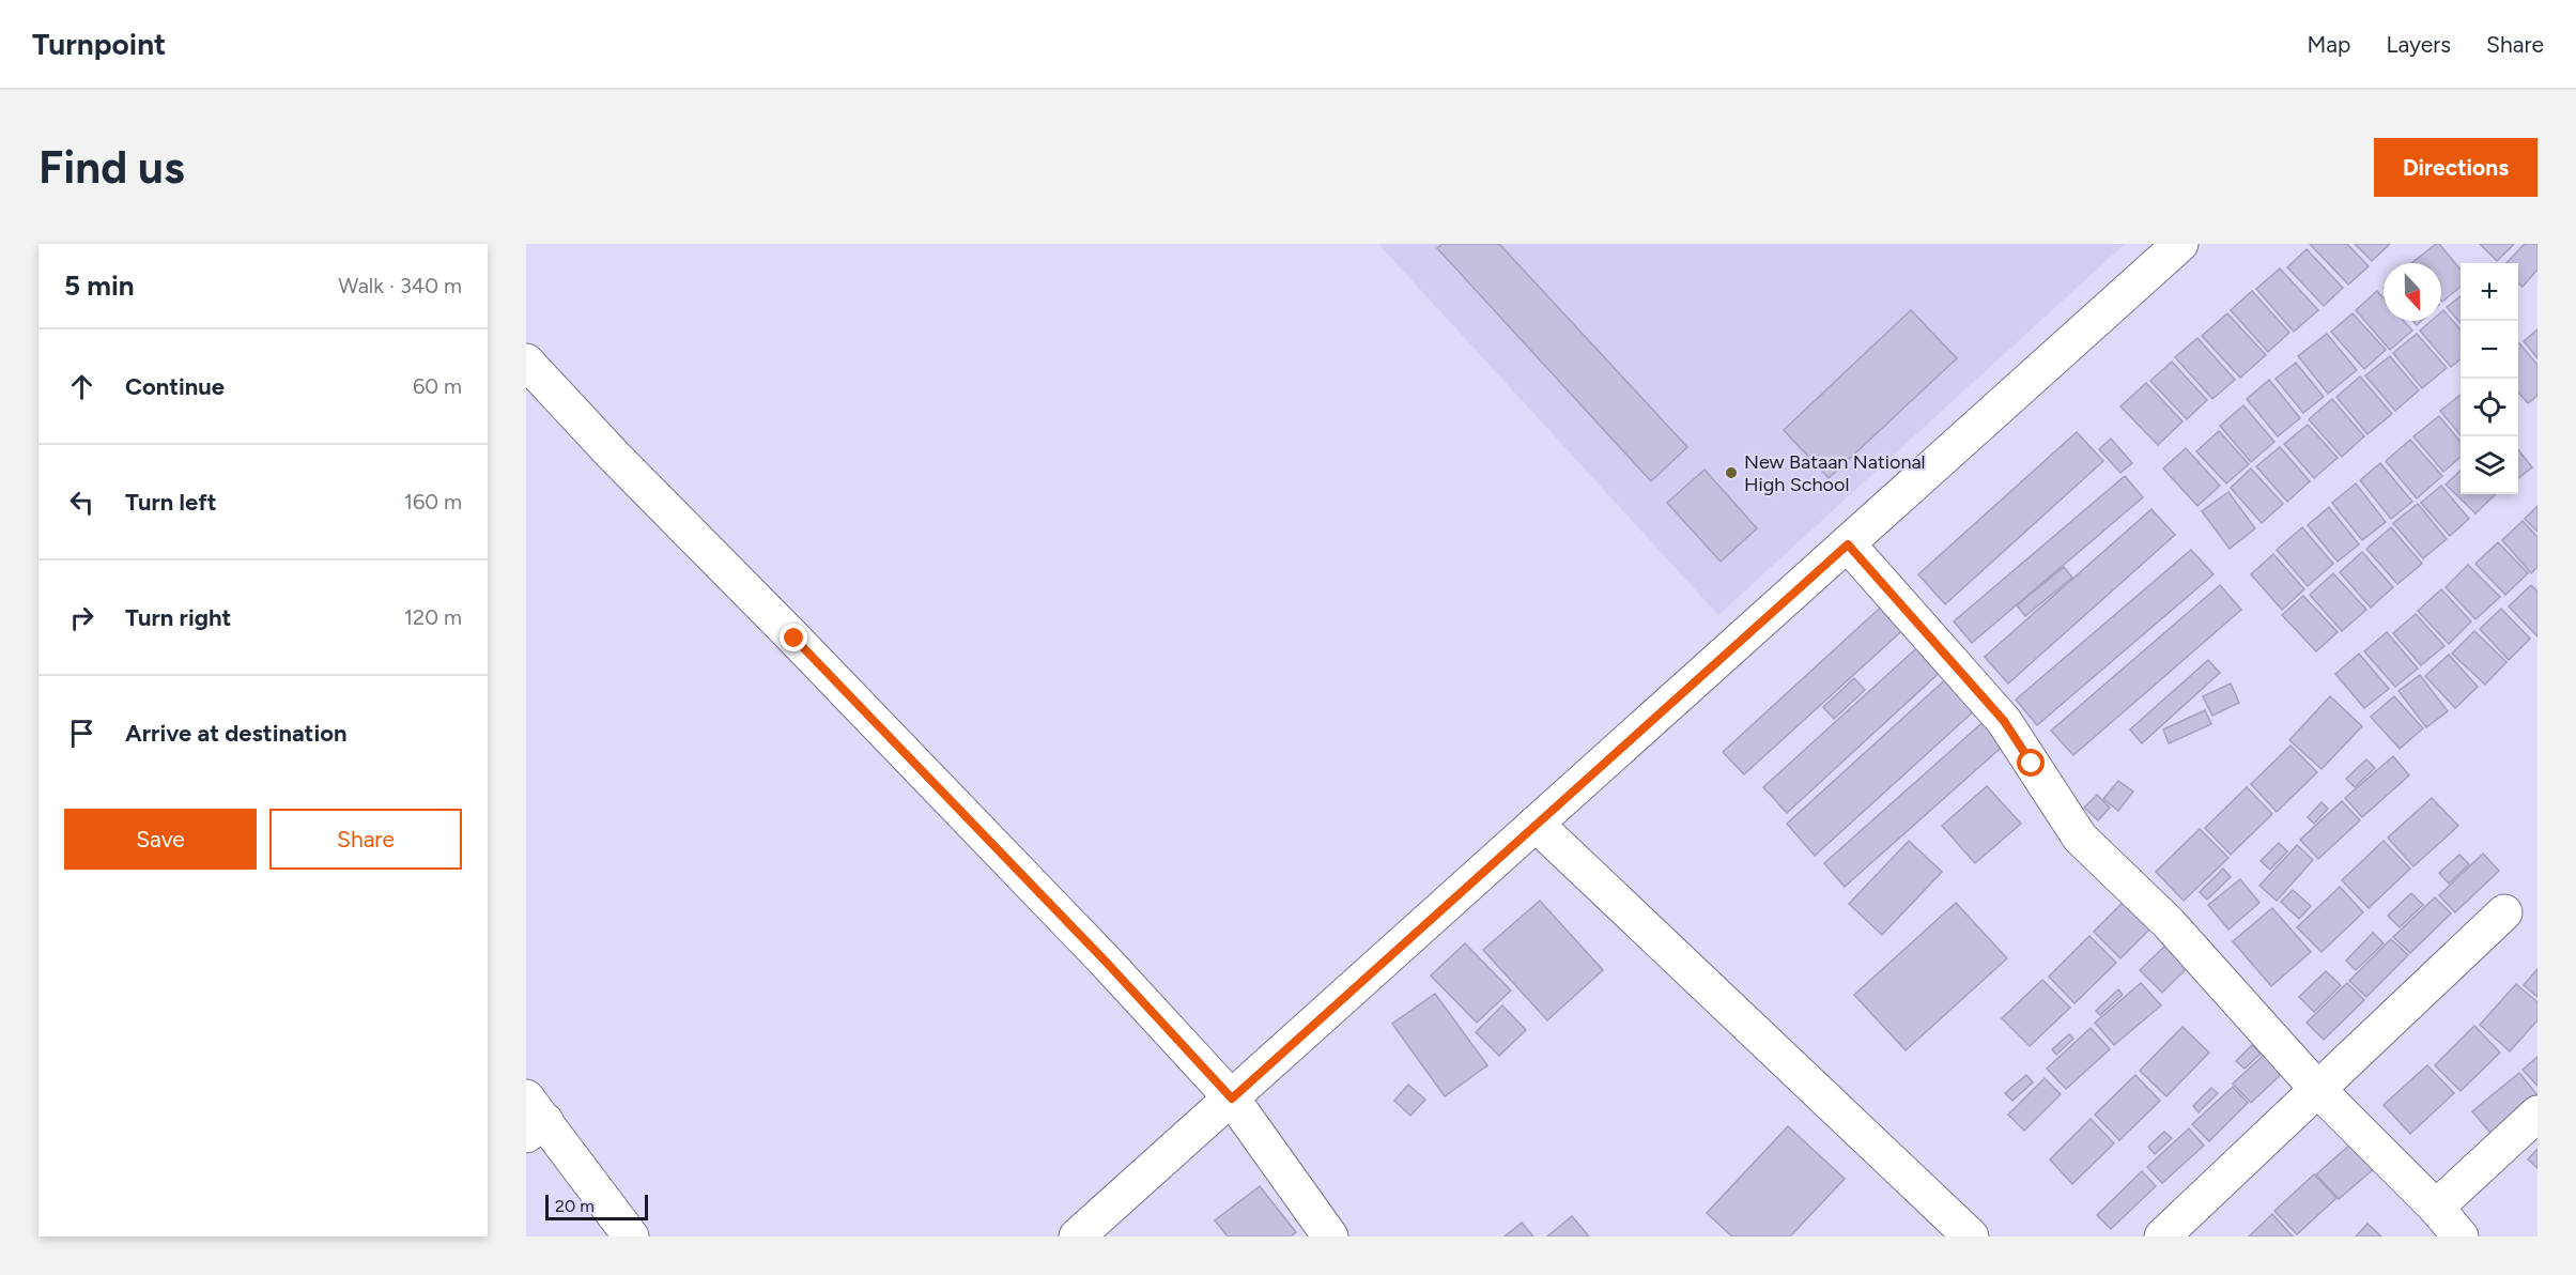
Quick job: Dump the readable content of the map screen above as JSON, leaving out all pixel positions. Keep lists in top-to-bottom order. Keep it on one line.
{"places":["New Bataan National High School"],"scale_bar":"20 m","north":"bottom","page":{"header":"Turnpoint","nav":["Map","Layers","Share"],"buttons":["Directions",["Save","Share"]],"title":"Find us","heading":["5 min","Walk · 340 m"],"map_buttons":["+","−"],"list":[["Continue","60 m"],["Turn left","160 m"],["Turn right","120 m"],"Arrive at destination"],"scale":"20 m"}}
